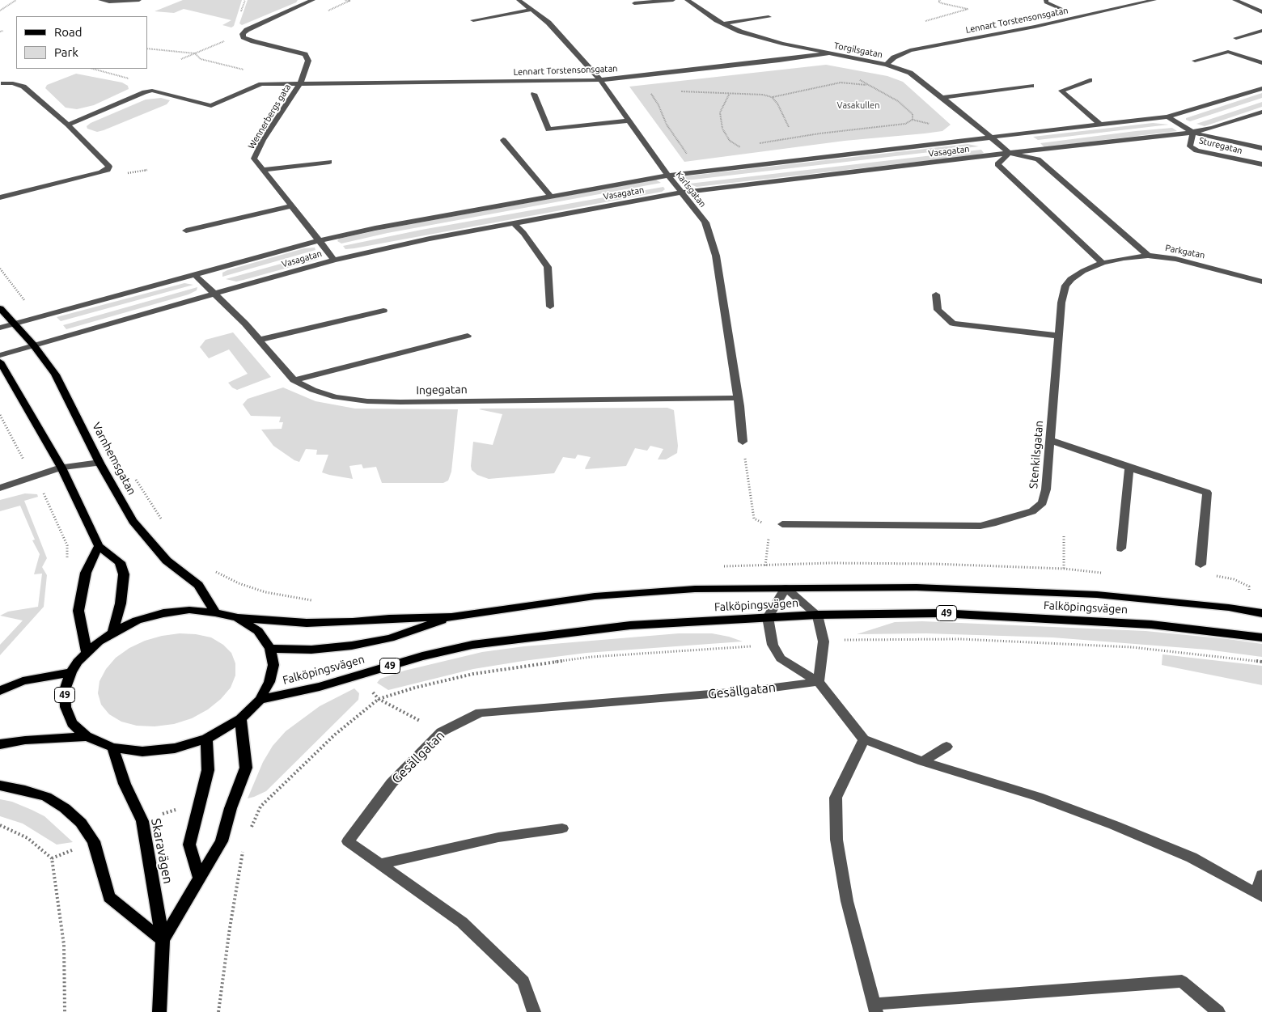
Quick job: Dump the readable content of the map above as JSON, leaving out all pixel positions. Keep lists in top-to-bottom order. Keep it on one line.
{"streets":{"main road":["Varnhemsgatan","Falköpingsvägen","49","Skaravägen"],"street":["Lennart Torstensonsgatan","Torgilsgatan","Wennerbergs gata","Sturegatan","Vasagatan","Karlsgatan","Parkgatan","Ingegatan","Stenkilsgatan","Gesällgatan"]},"crossings":[["Lennart Torstensonsgatan","Torgilsgatan"],["Lennart Torstensonsgatan","Wennerbergs gata"],["Lennart Torstensonsgatan","Karlsgatan"],["Torgilsgatan","Vasagatan"],["Torgilsgatan","Parkgatan"],["Wennerbergs gata","Vasagatan"],["Sturegatan","Vasagatan"],["Vasagatan","Karlsgatan"],["Vasagatan","Ingegatan"],["Vasagatan","Varnhemsgatan"],["Karlsgatan","Ingegatan"],["Parkgatan","Stenkilsgatan"],["Varnhemsgatan","49"],["Falköpingsvägen","49"],["49","Skaravägen"]],"parks":["Vasakullen"],"legend":["Road","Park"]}
